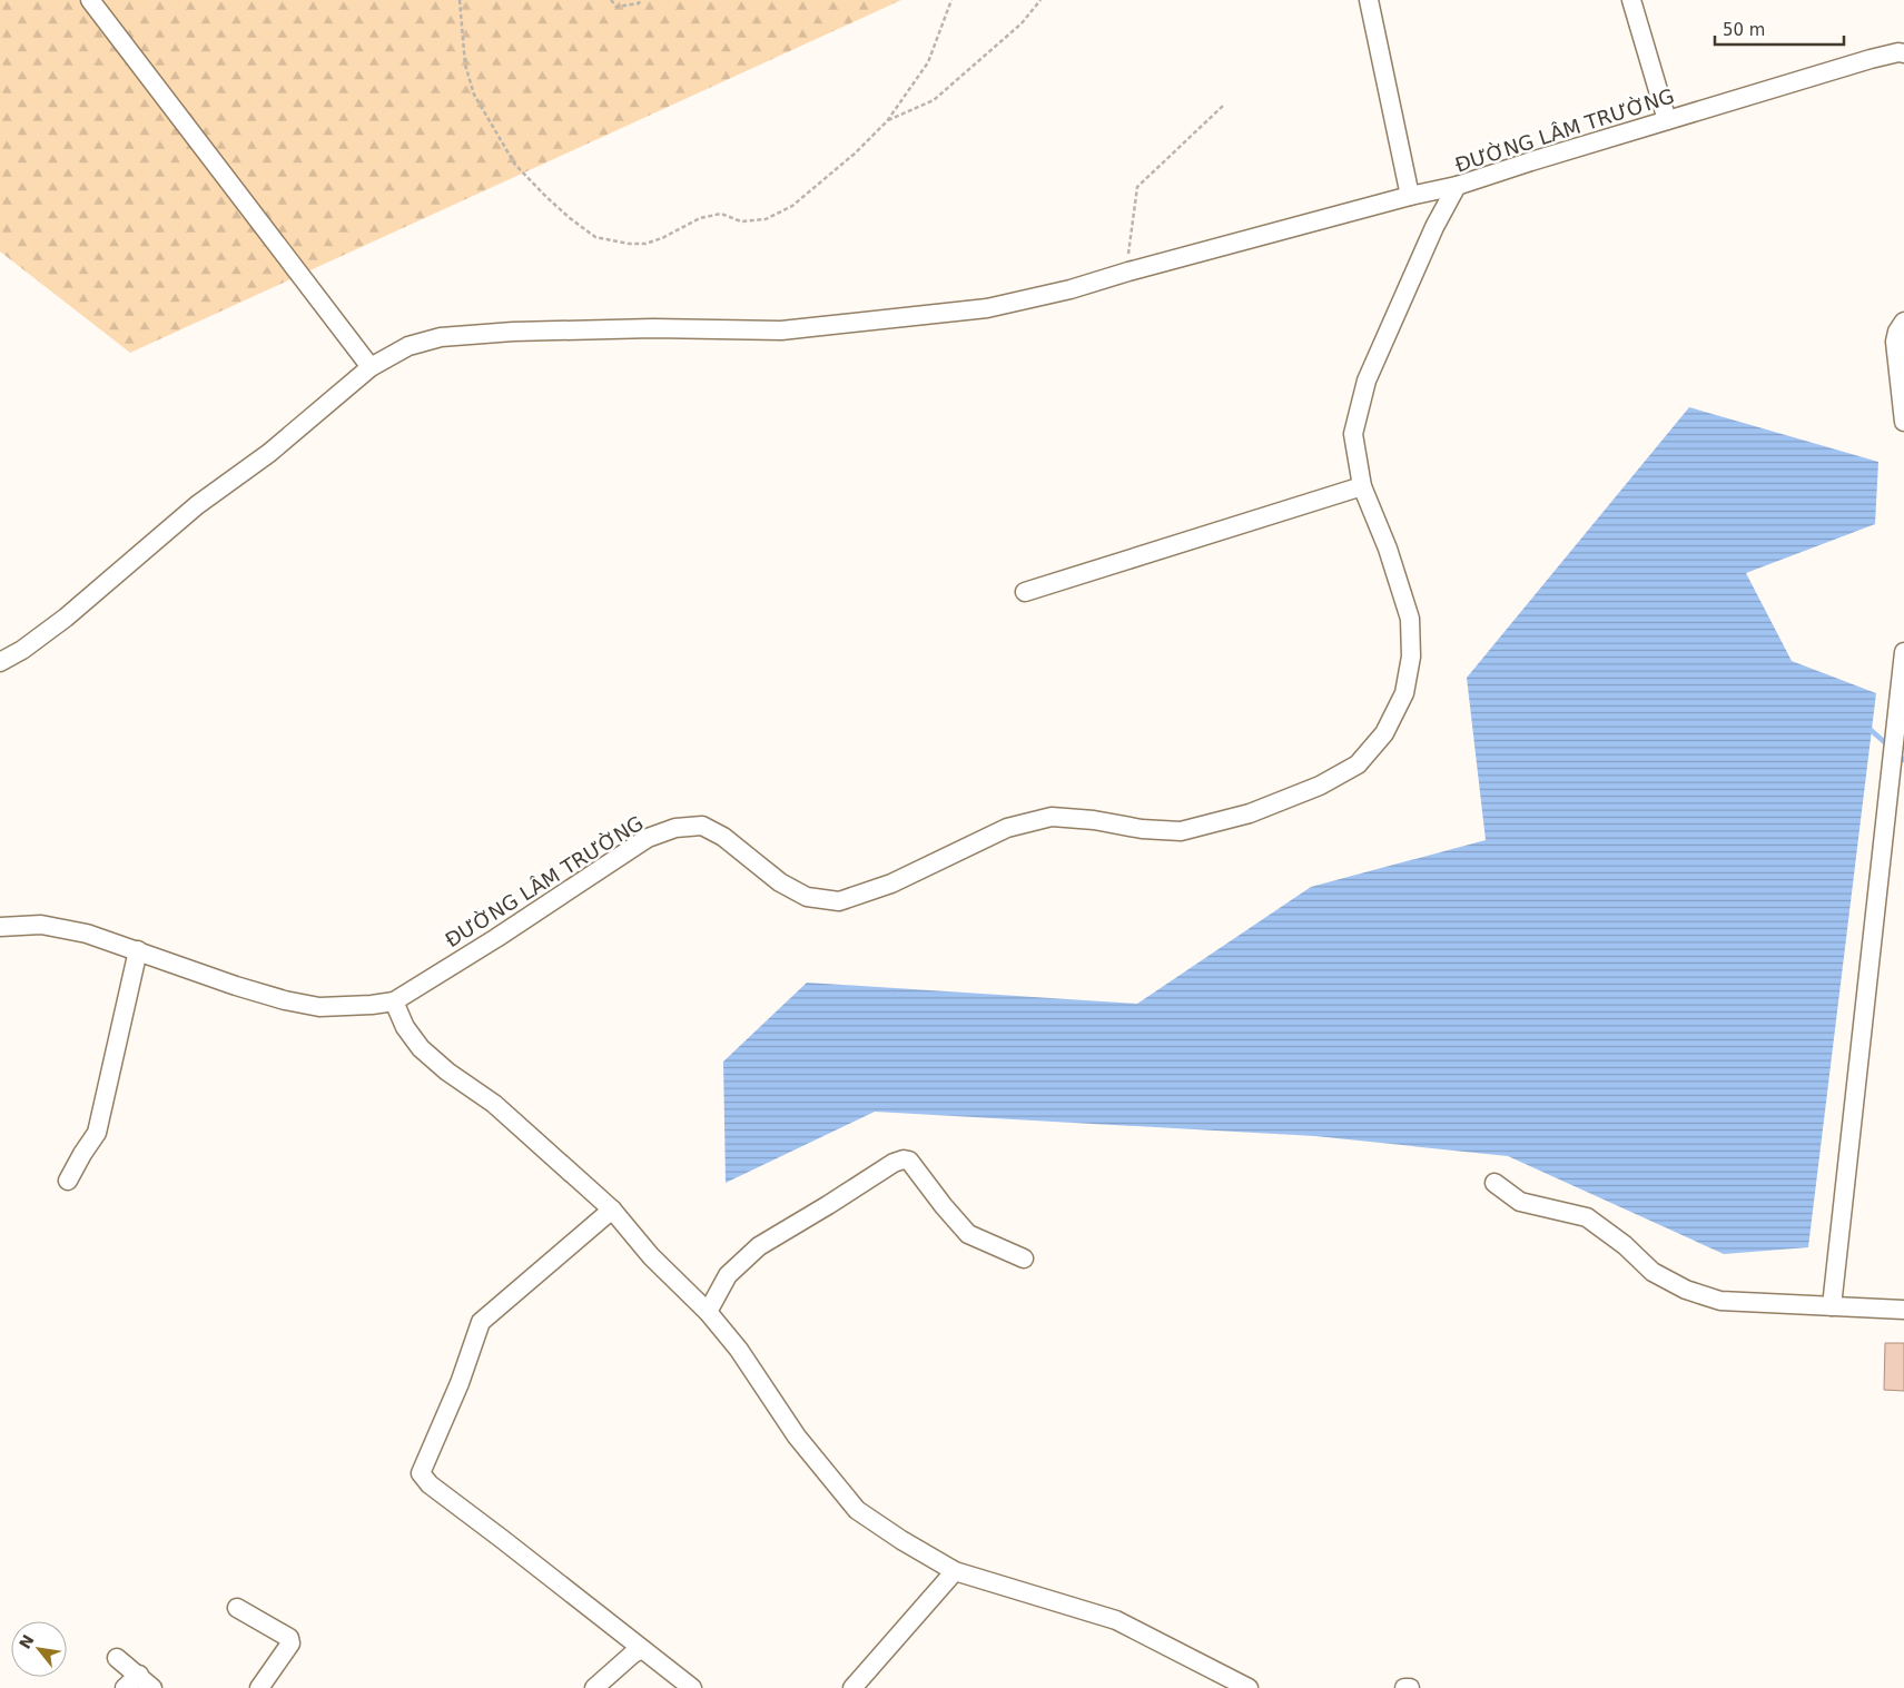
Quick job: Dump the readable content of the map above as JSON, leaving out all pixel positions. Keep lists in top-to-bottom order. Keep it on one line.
{"streets":{"street":["ĐƯỜNG LÂM TRƯỜNG"]},"scale_bar":"50 m","north":"top left"}
